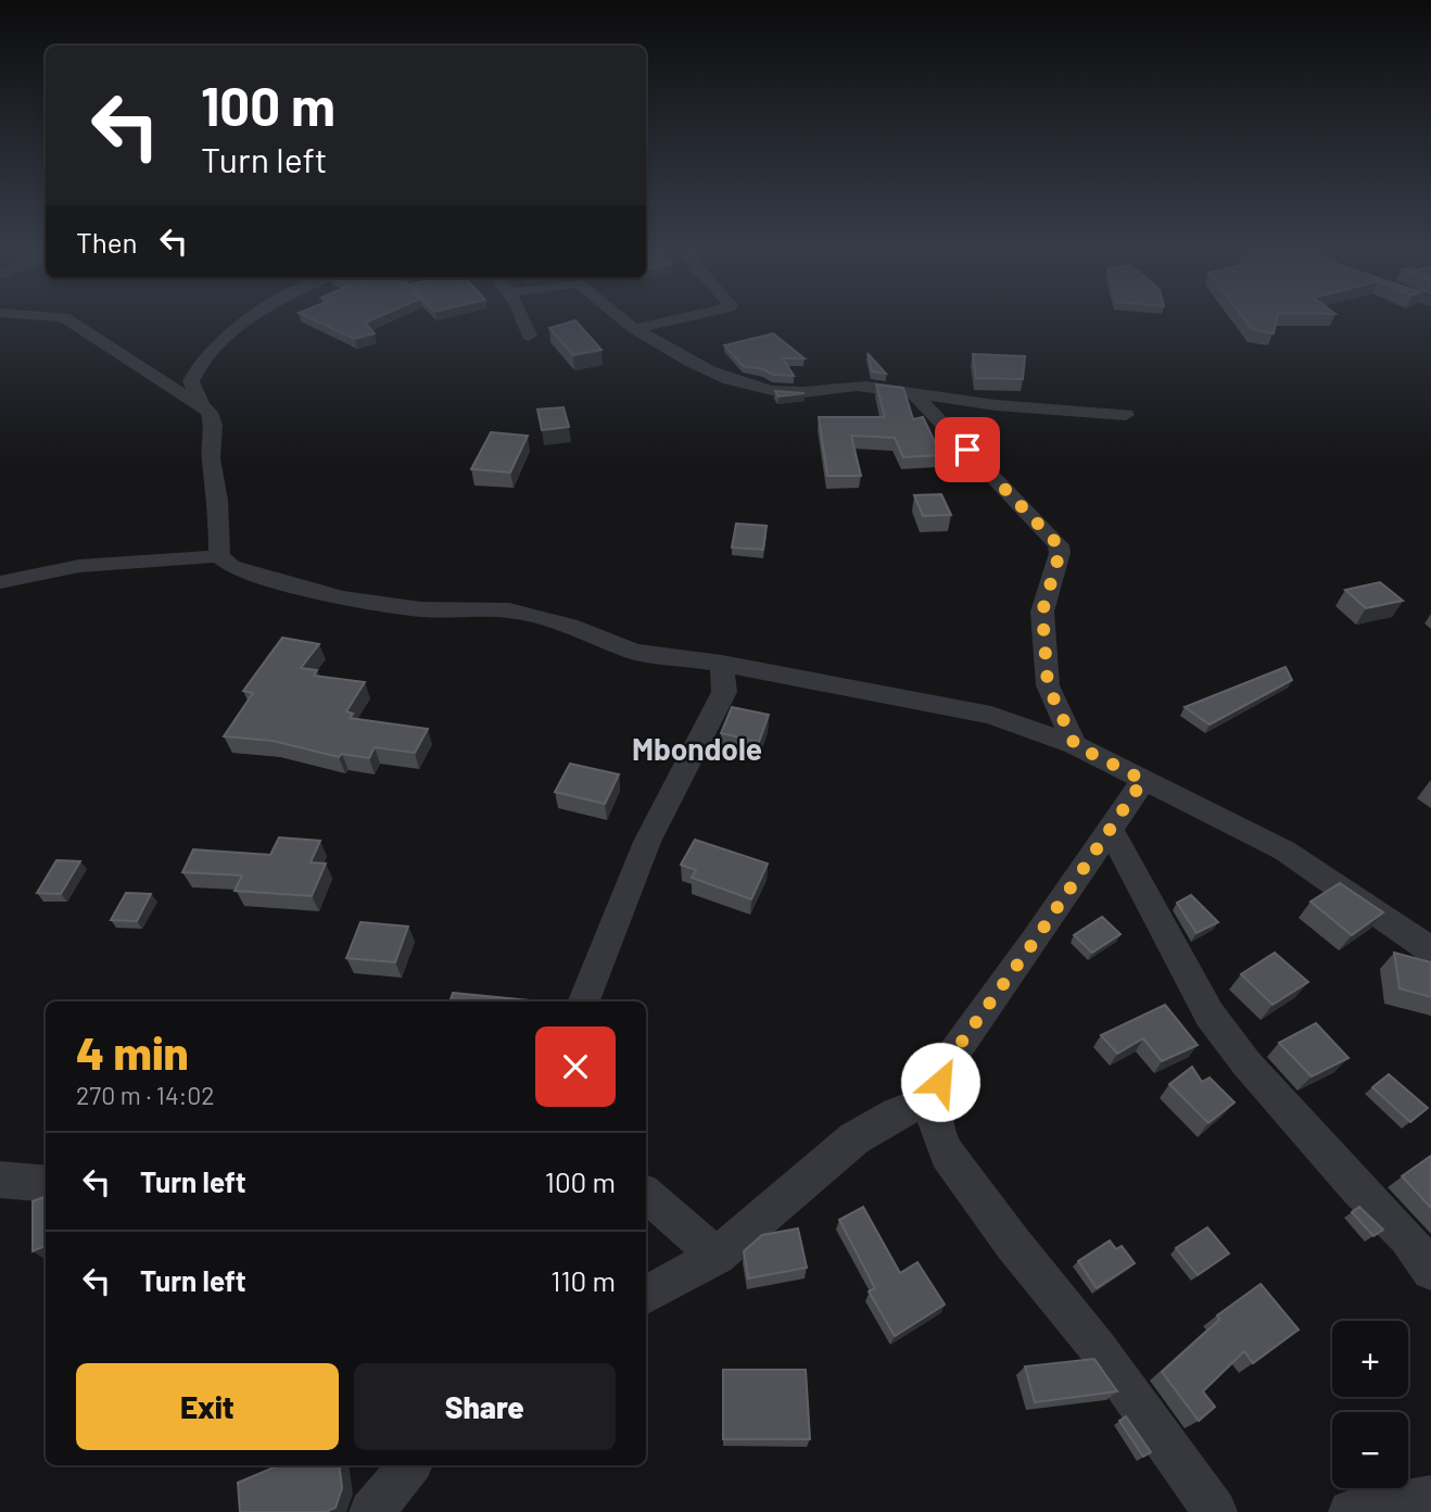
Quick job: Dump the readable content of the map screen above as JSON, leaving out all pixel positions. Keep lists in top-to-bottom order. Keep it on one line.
{"districts":["Mbondole"],"page":{"turn":["100 m","Turn left"],"then":"Then","heading":["4 min","270 m · 14:02"],"list":[{"name":"Turn left","value":"100 m"},{"name":"Turn left","value":"110 m"}],"map_buttons":["+","−"],"buttons":["Exit","Share"]}}
